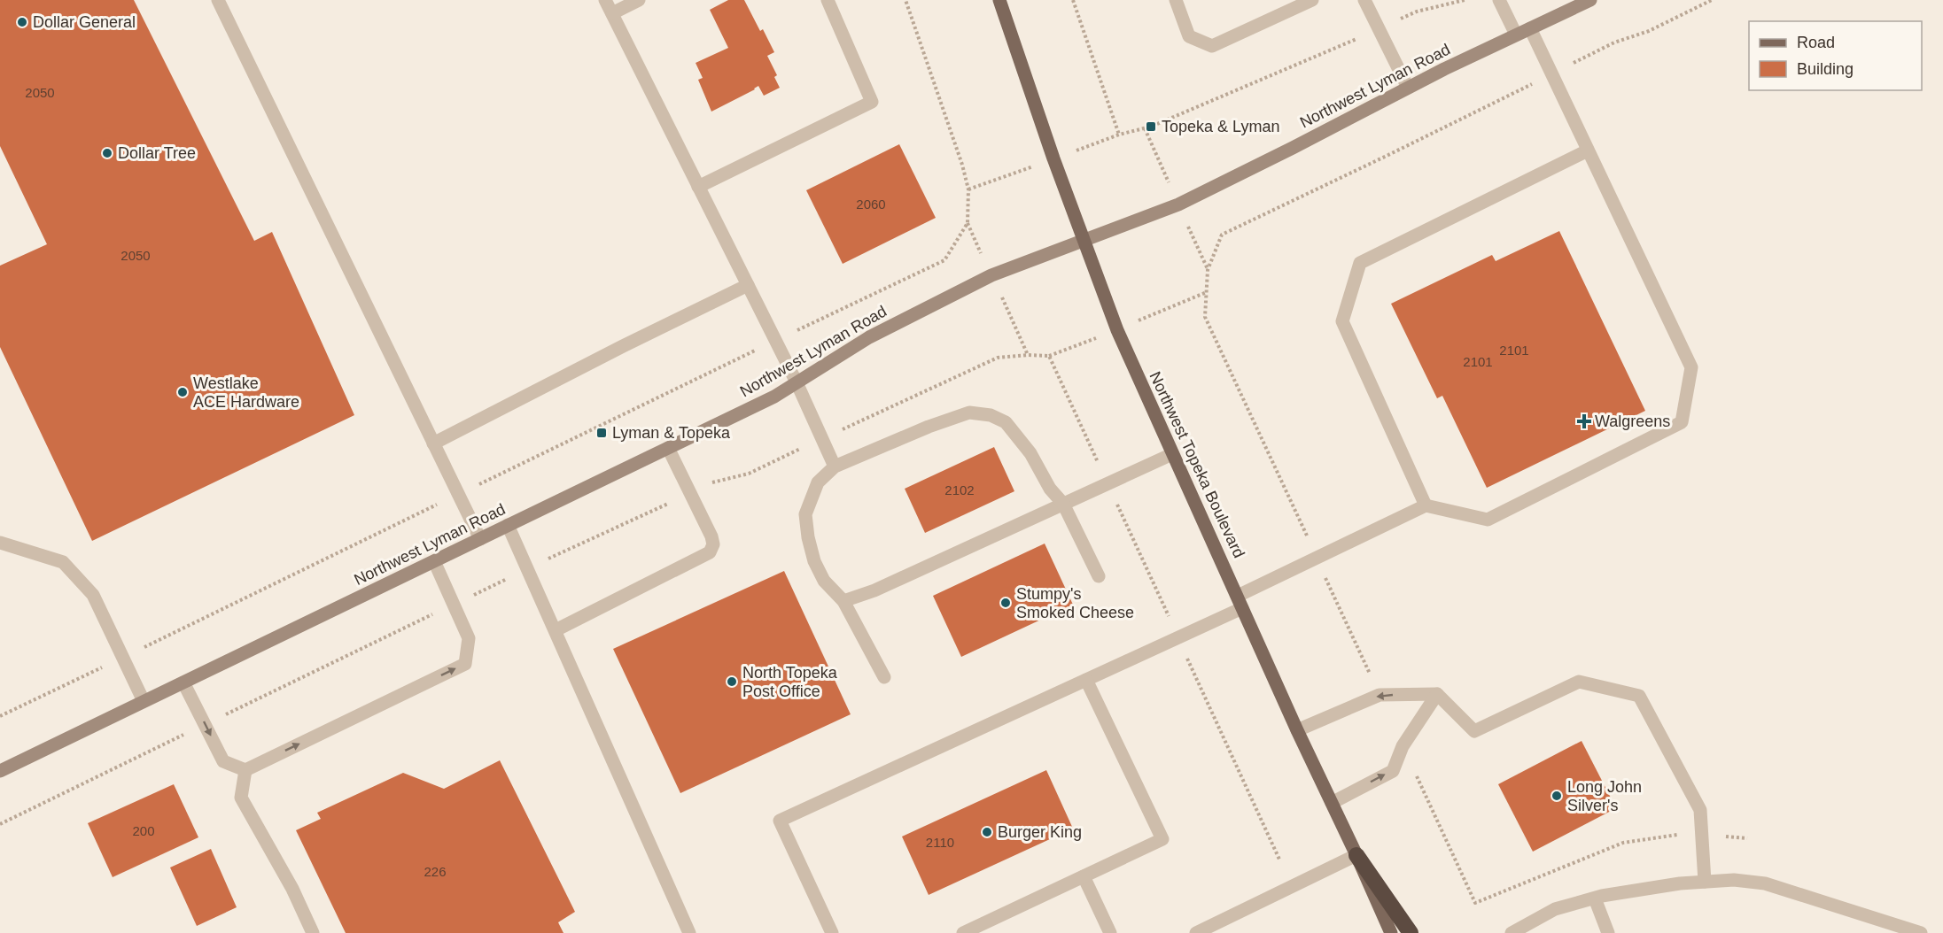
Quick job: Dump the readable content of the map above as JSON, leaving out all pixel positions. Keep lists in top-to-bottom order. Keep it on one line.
{"streets":{"main road":["Northwest Topeka Boulevard"],"street":["Northwest Lyman Road"]},"crossings":[["Northwest Lyman Road","Northwest Topeka Boulevard"]],"places":{"other":["Dollar General","Dollar Tree","Westlake ACE Hardware","Stumpy's Smoked Cheese","North Topeka Post Office","Long John Silver's","Burger King"],"transit":["Topeka & Lyman","Lyman & Topeka"],"health":["Walgreens"]},"house_numbers":["2050","2060","2050","2101","2101","2102","200","2110","226"],"legend":["Road","Building"]}
